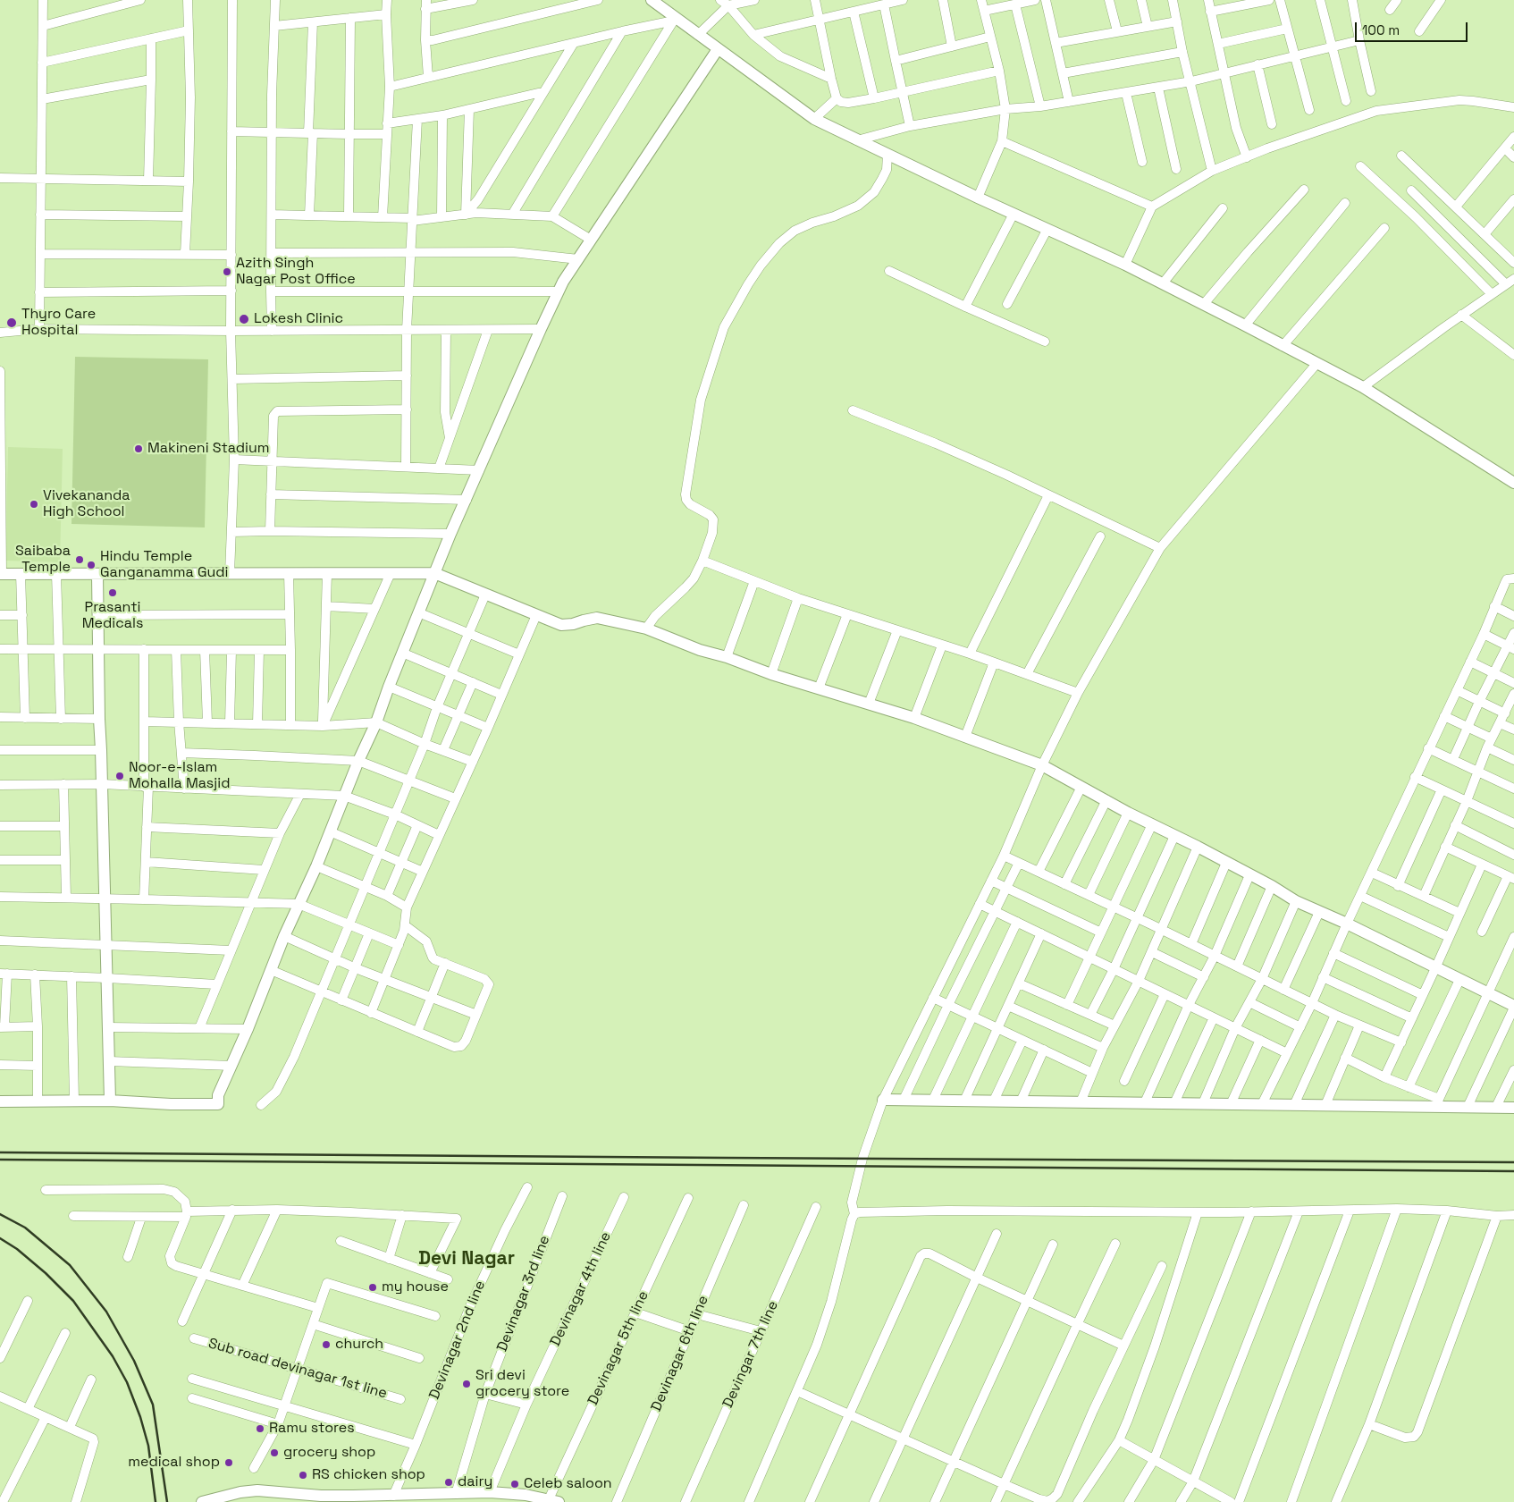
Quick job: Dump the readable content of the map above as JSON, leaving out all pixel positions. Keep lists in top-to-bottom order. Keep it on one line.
{"streets":{"street":["Devinagar 4th line","Devinagar 3rd line","Devinagar 2nd line","Devinagar 5th line","Devinagar 6th line","Devingar 7th line","Sub road devinagar 1st line"]},"districts":["Devi Nagar"],"places":["Azith Singh Nagar Post Office","Lokesh Clinic","Thyro Care Hospital","Makineni Stadium","Vivekananda High School","Saibaba Temple","Hindu Temple Ganganamma Gudi","Prasanti Medicals","Noor-e-Islam Mohalla Masjid","my house","church","Sri devi grocery store","Ramu stores","grocery shop","medical shop","RS chicken shop","dairy","Celeb saloon"],"scale_bar":"100 m"}
